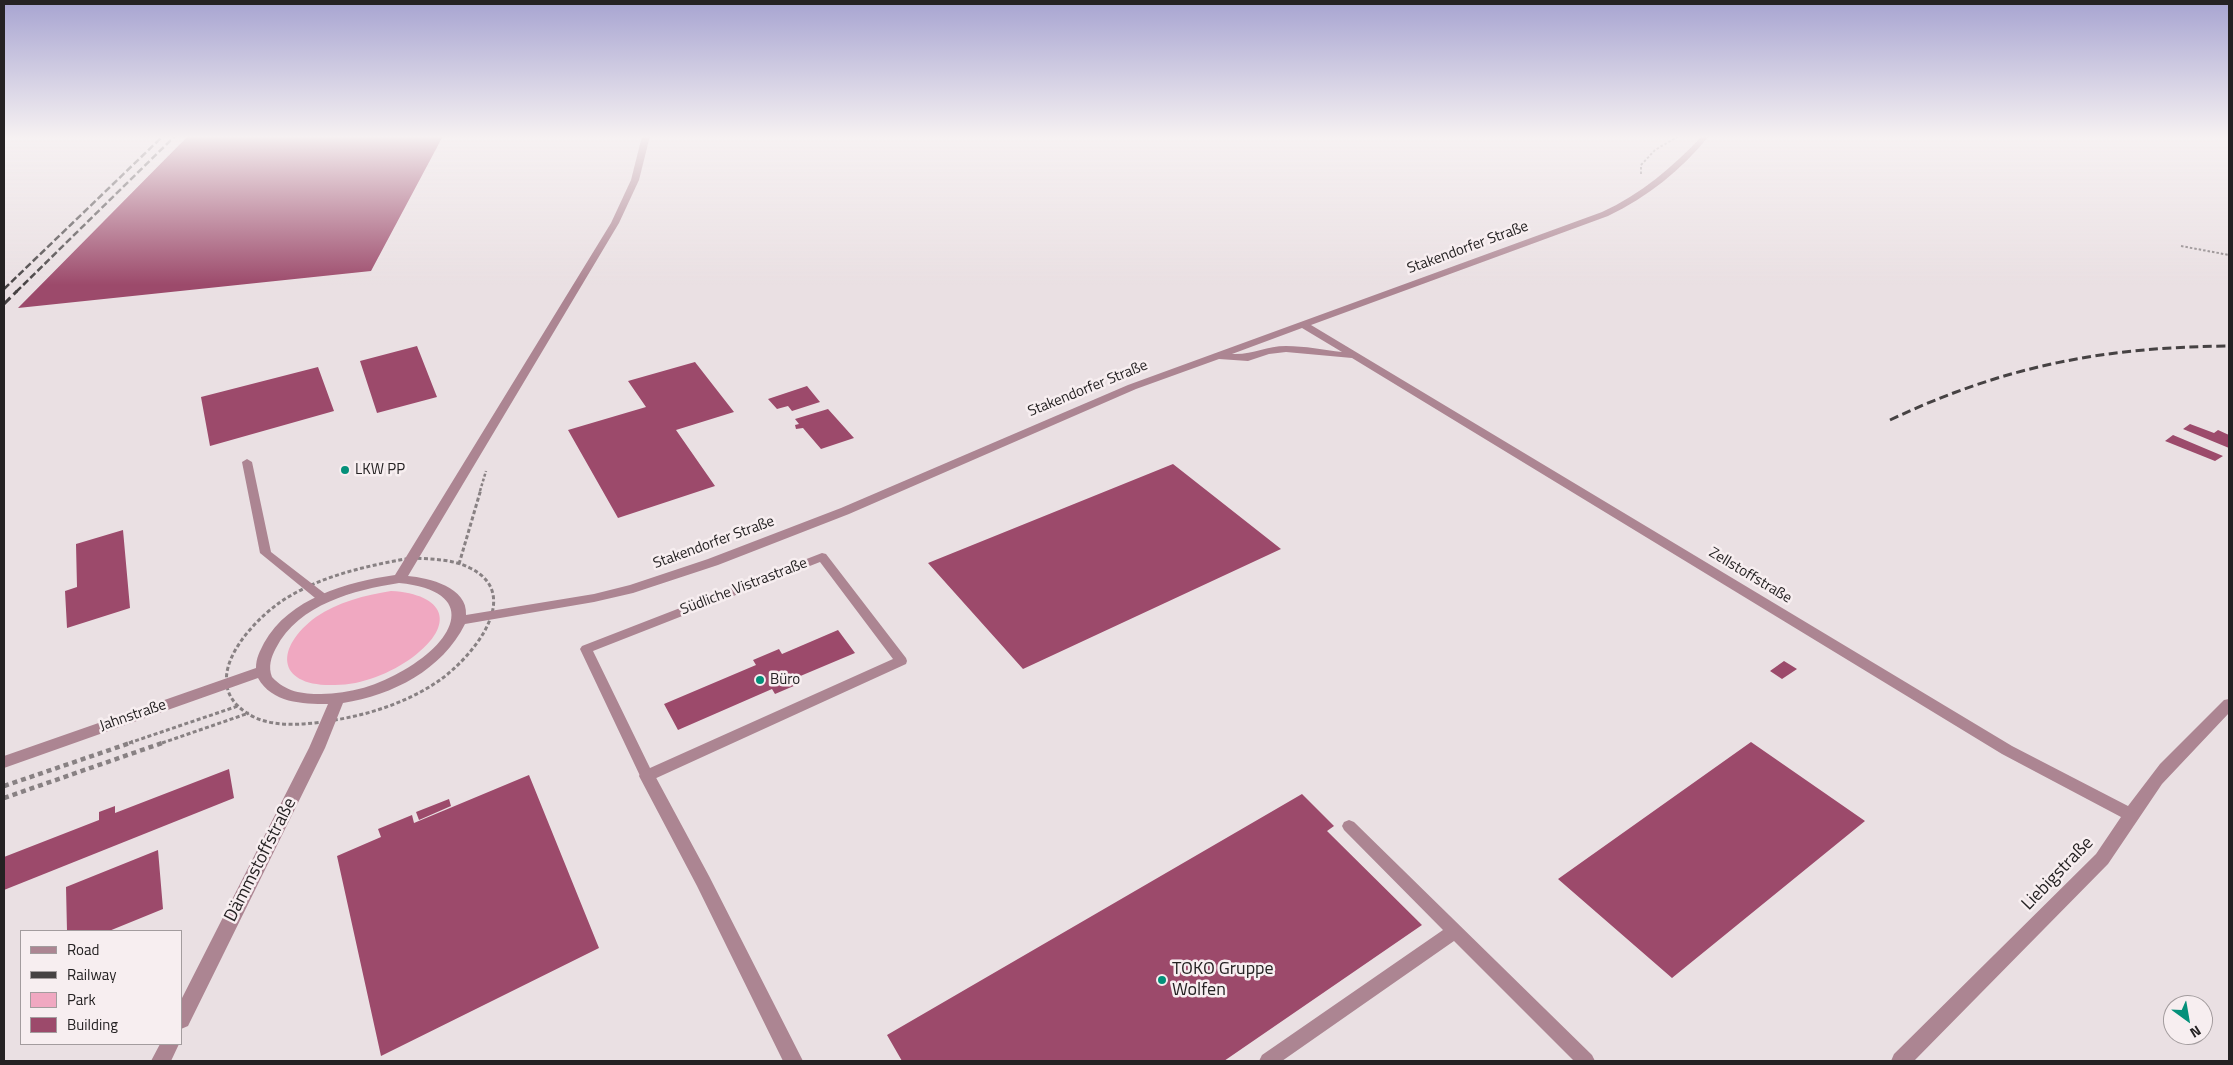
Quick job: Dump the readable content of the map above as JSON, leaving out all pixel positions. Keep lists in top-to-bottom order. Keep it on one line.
{"streets":{"street":["Stakendorfer Straße","Zellstoffstraße","Südliche Vistrastraße","Jahnstraße","Dämmstoffstraße","Liebigstraße"]},"crossings":[["Stakendorfer Straße","Zellstoffstraße"],["Zellstoffstraße","Liebigstraße"]],"places":["LKW PP","Büro","TOKO Gruppe Wolfen"],"legend":["Road","Railway","Park","Building"],"north":"bottom right"}
